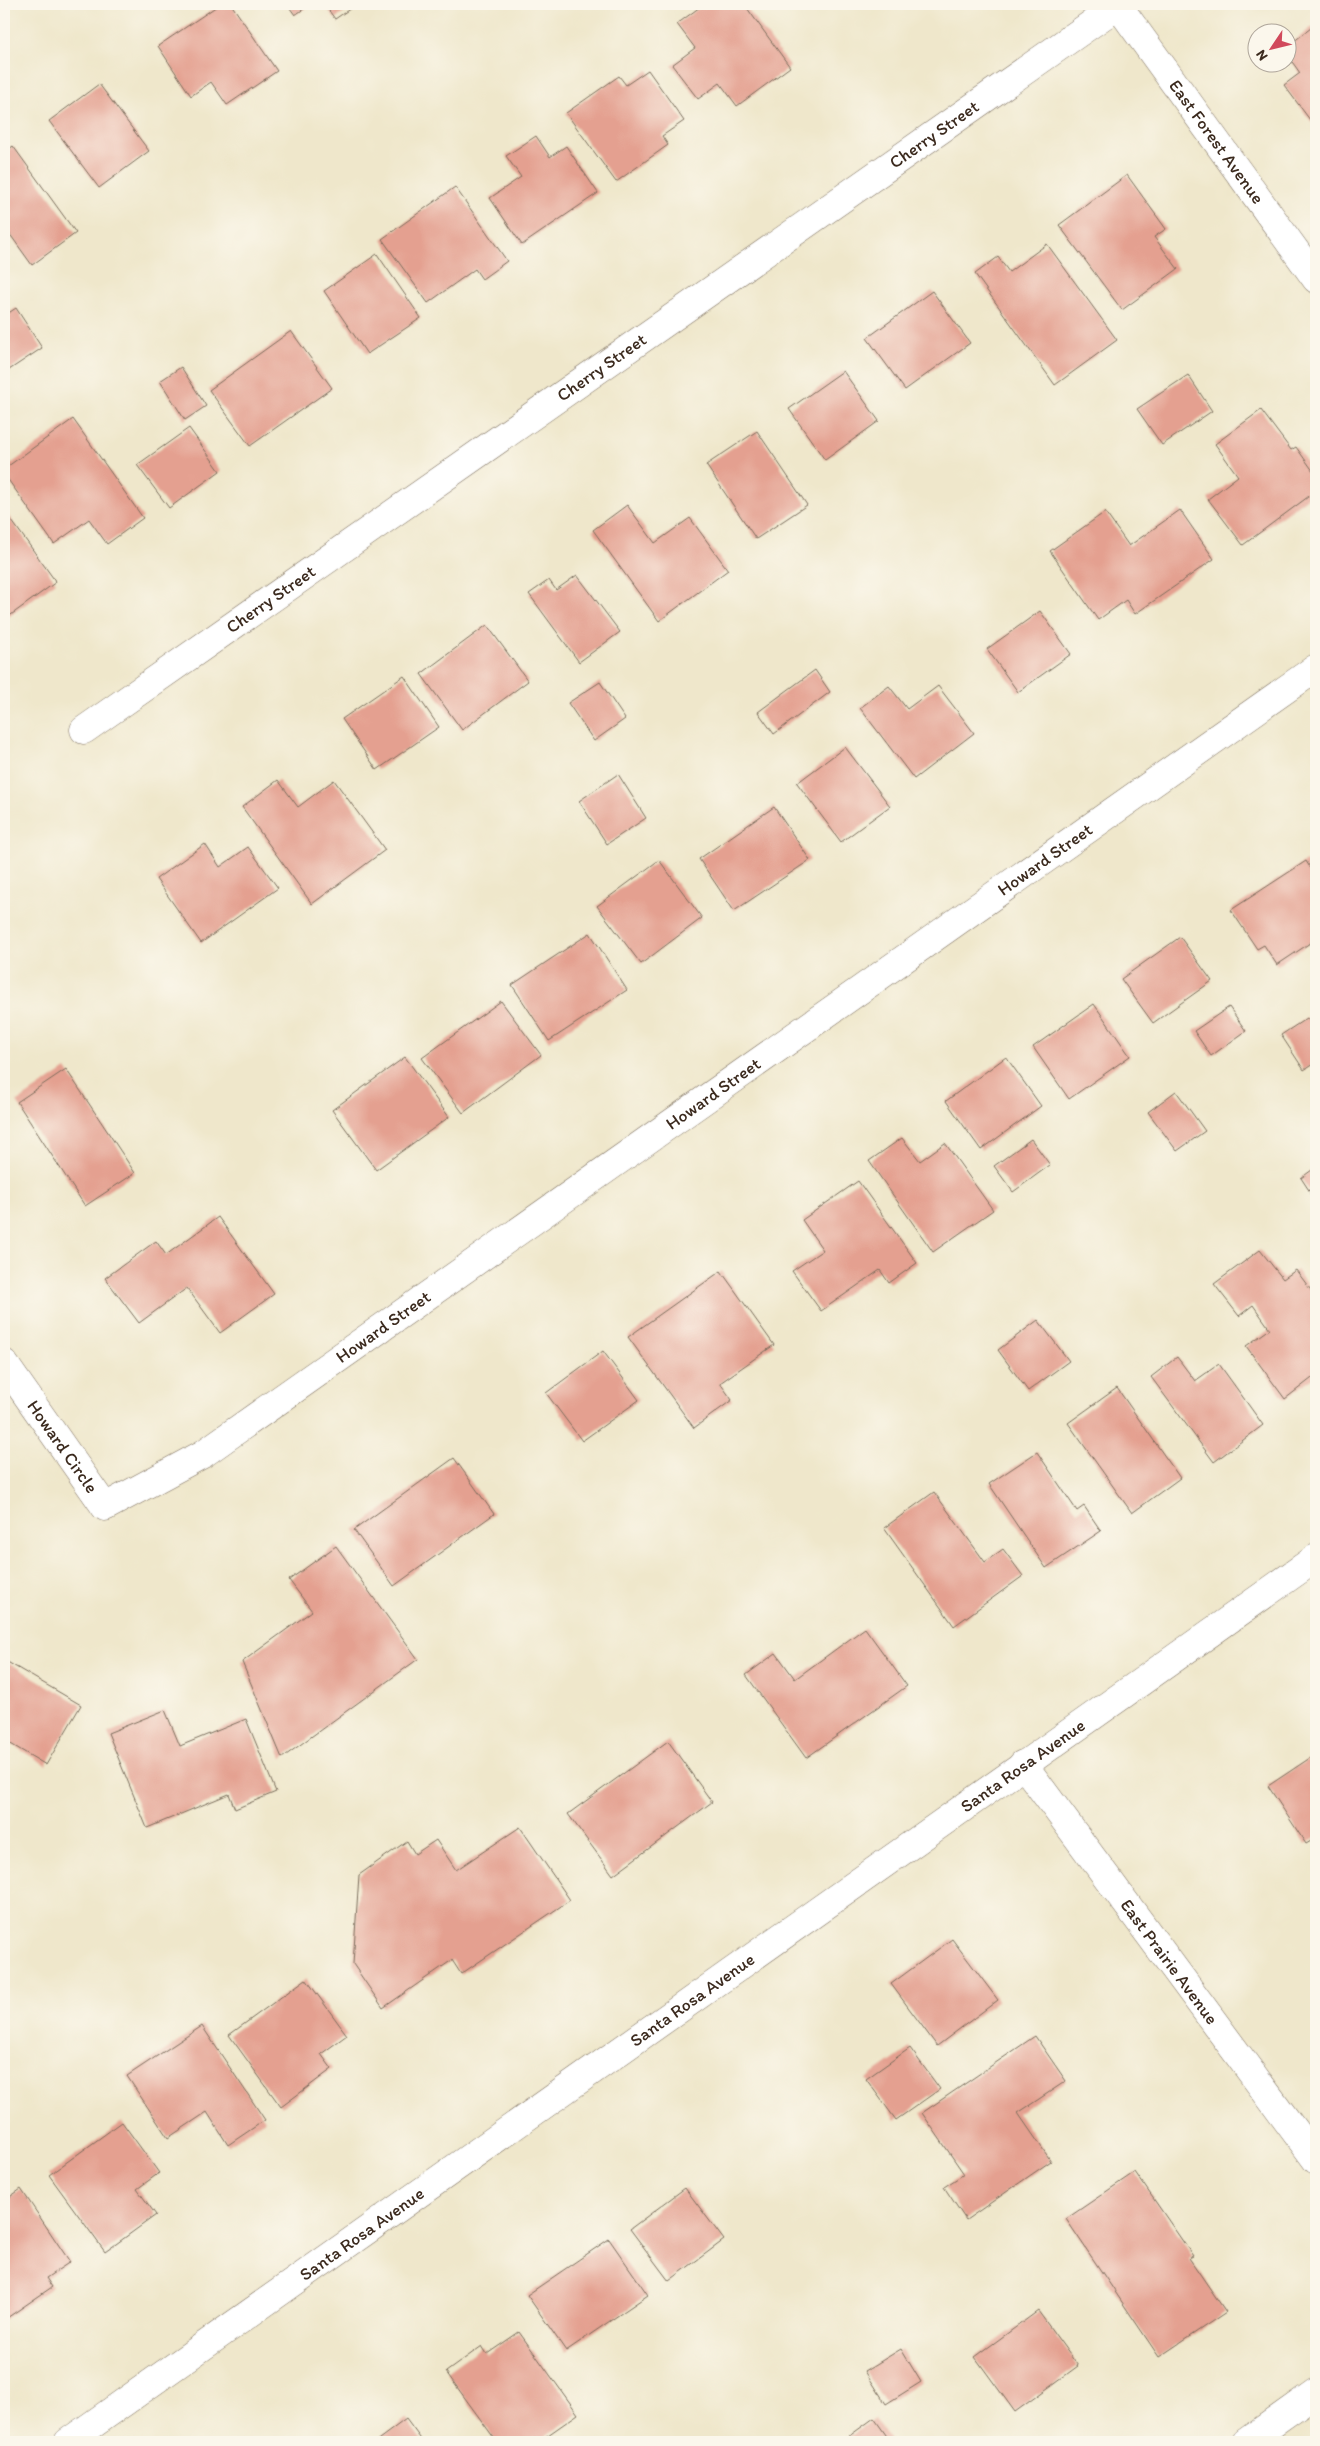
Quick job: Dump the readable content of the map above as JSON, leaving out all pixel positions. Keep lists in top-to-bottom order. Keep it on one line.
{"streets":{"street":["Cherry Street","East Forest Avenue","Howard Street","Howard Circle","Santa Rosa Avenue","East Prairie Avenue"]},"crossings":[["Cherry Street","East Forest Avenue"],["Howard Street","Howard Circle"],["Santa Rosa Avenue","East Prairie Avenue"]],"north":"bottom left"}
